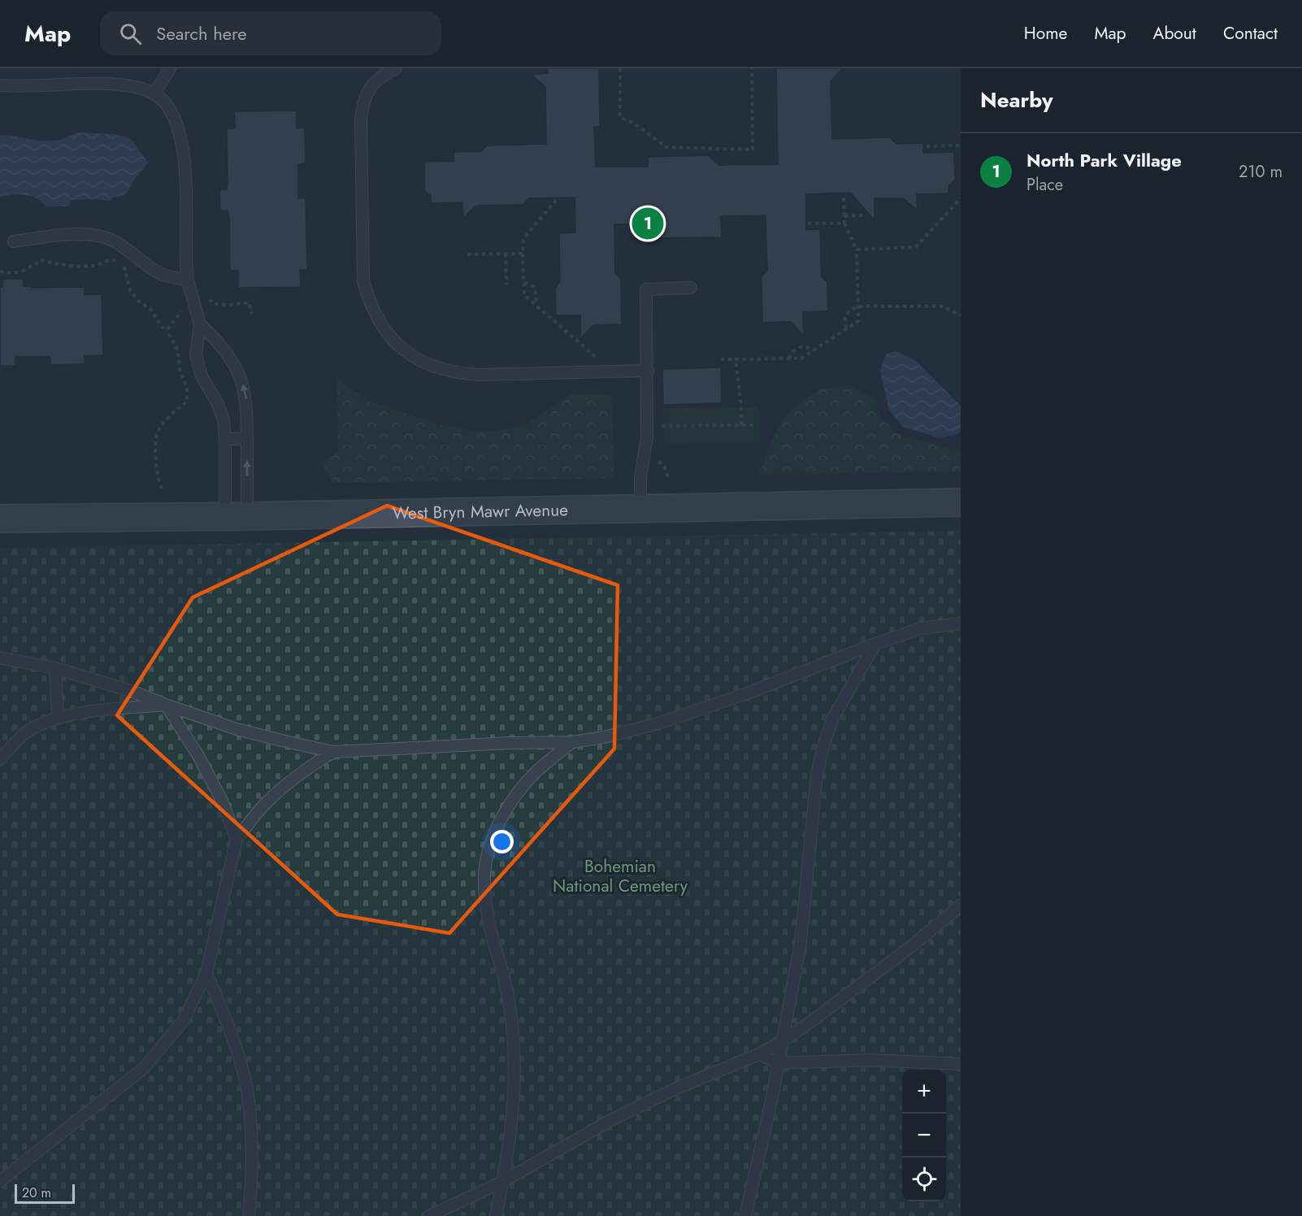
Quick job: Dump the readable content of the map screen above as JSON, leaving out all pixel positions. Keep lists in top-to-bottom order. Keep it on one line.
{"streets":{"street":["West Bryn Mawr Avenue"]},"parks":["Bohemian National Cemetery"],"scale_bar":"20 m","page":{"header":"Map","search":"Search here","nav":["Home","Map","About","Contact"],"heading":"Nearby","list":[{"mark":"1","name":"North Park Village","note":"Place","value":"210 m"}],"pins":"1","map_buttons":["+","−"],"scale":"20 m"}}
